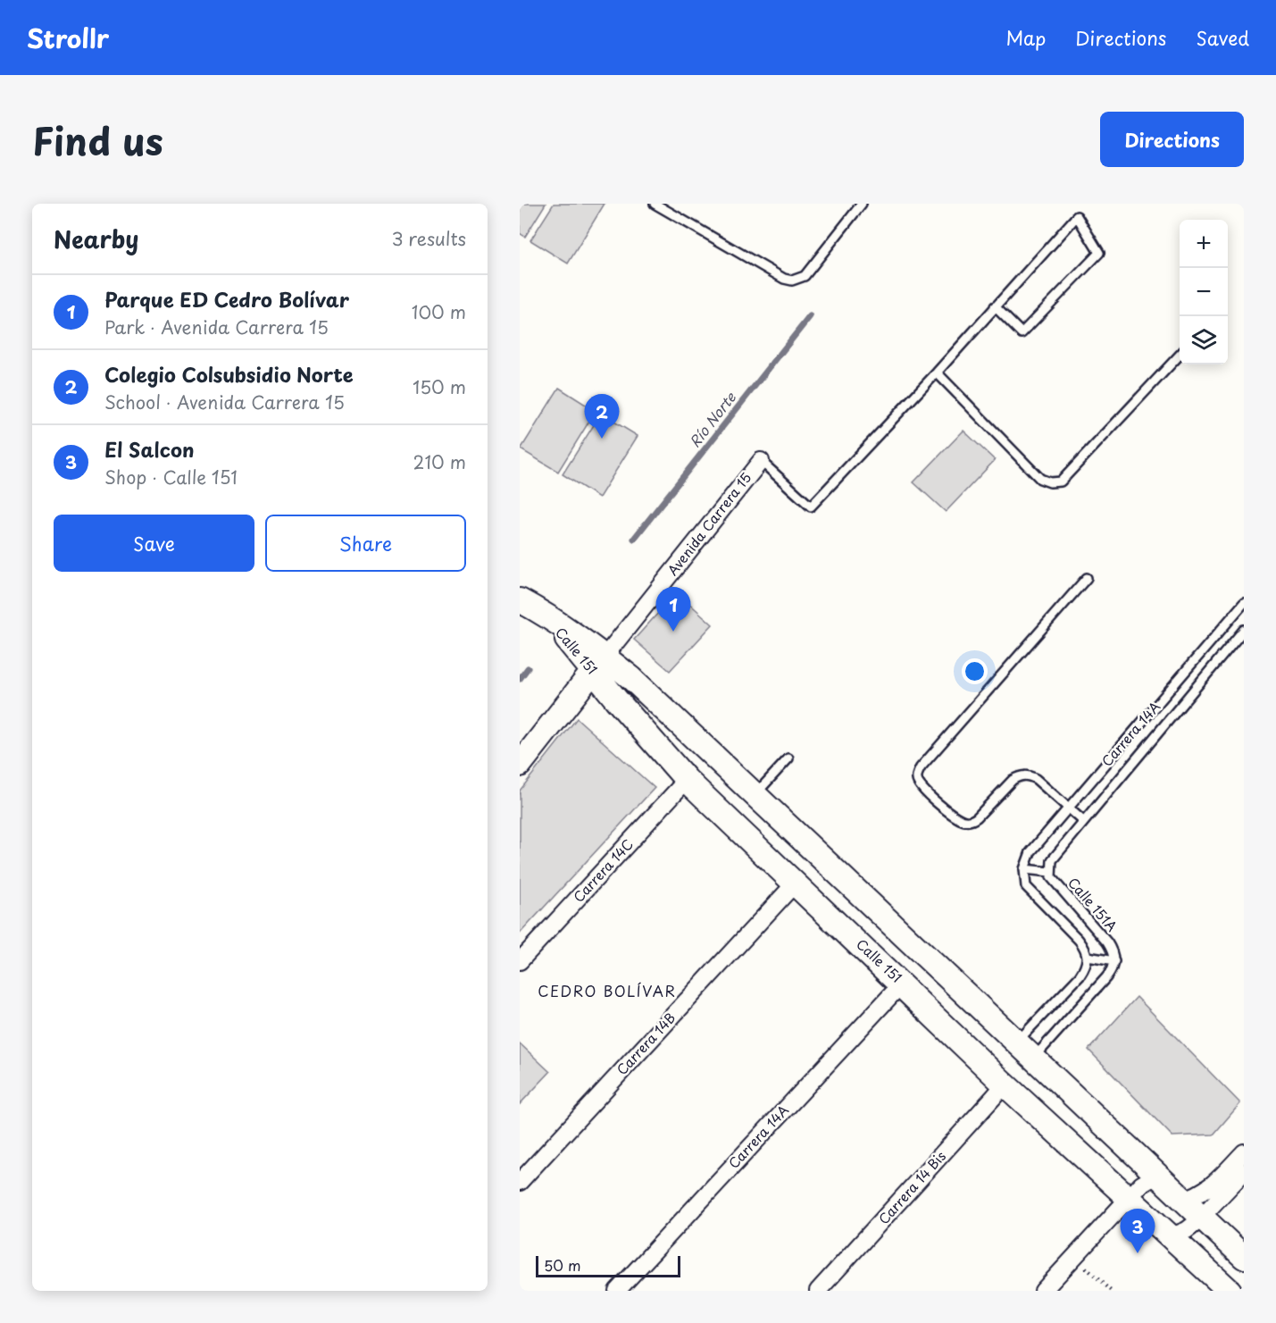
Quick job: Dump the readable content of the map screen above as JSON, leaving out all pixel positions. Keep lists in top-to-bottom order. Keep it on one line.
{"streets":{"street":["Avenida Carrera 15","Calle 151","Carrera 14A","Carrera 14C","Carrera 14B","Carrera 14 Bis"],"lane":["Calle 151A"]},"crossings":[["Avenida Carrera 15","Calle 151"],["Calle 151","Carrera 14A"],["Calle 151","Carrera 14C"],["Calle 151","Carrera 14B"],["Calle 151","Carrera 14 Bis"],["Carrera 14A","Calle 151A"]],"districts":["CEDRO BOLÍVAR"],"water":["Río Norte"],"scale_bar":"50 m","page":{"header":"Strollr","nav":["Map","Directions","Saved"],"title":"Find us","buttons":["Directions",["Save","Share"]],"heading":["Nearby","3 results"],"map_buttons":["+","−"],"list":[{"mark":"1","name":"Parque ED Cedro Bolívar","note":"Park · Avenida Carrera 15","value":"100 m"},{"mark":"2","name":"Colegio Colsubsidio Norte","note":"School · Avenida Carrera 15","value":"150 m"},{"mark":"3","name":"El Salcon","note":"Shop · Calle 151","value":"210 m"}],"pins":["2","1","3"],"scale":"50 m"}}
